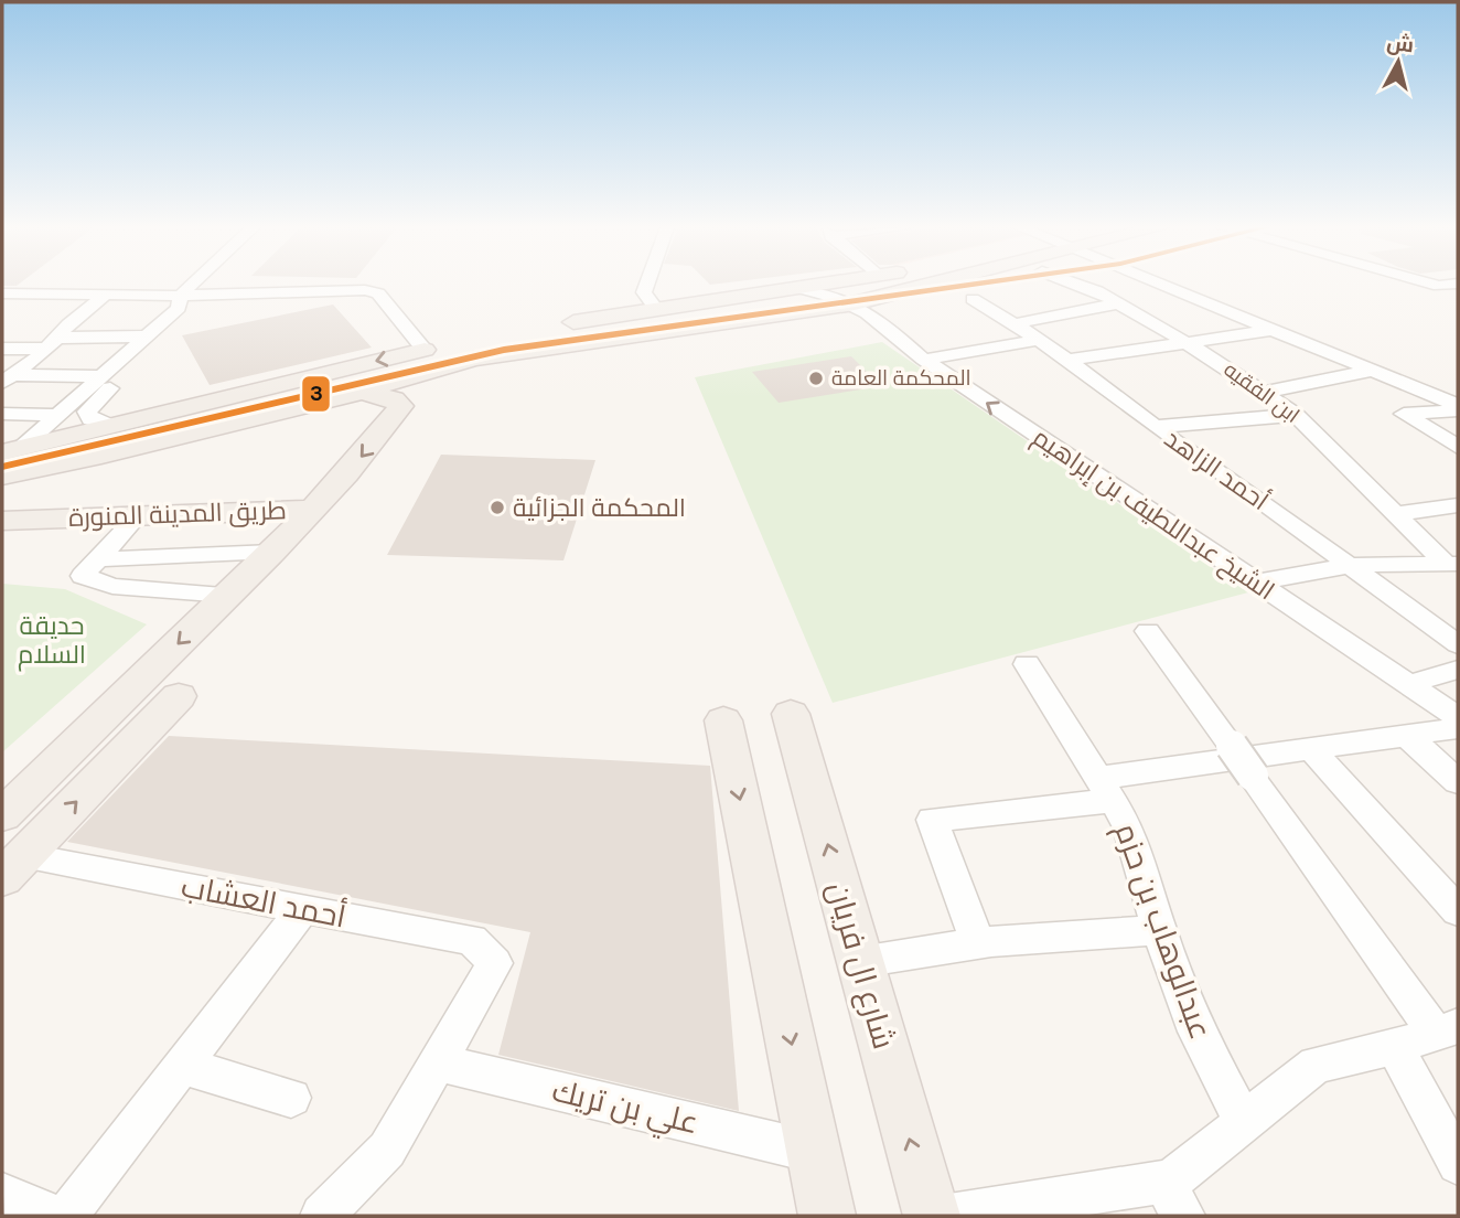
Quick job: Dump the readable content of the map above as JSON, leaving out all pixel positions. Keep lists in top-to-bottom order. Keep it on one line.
{"streets":{"main road":["طريق المدينة المنورة","شارع ال فريان"],"street":["ابن الفقيه","أحمد الزاهد","الشيخ عبداللطيف بن إبراهيم","أحمد العشاب","عبدالوهاب بن حزم","علي بن تريك"]},"crossings":[["أحمد العشاب","علي بن تريك"]],"parks":["حديقة السلام"],"places":["المحكمة العامة","المحكمة الجزائية"],"lines":["transit line 3"],"north":"top"}
